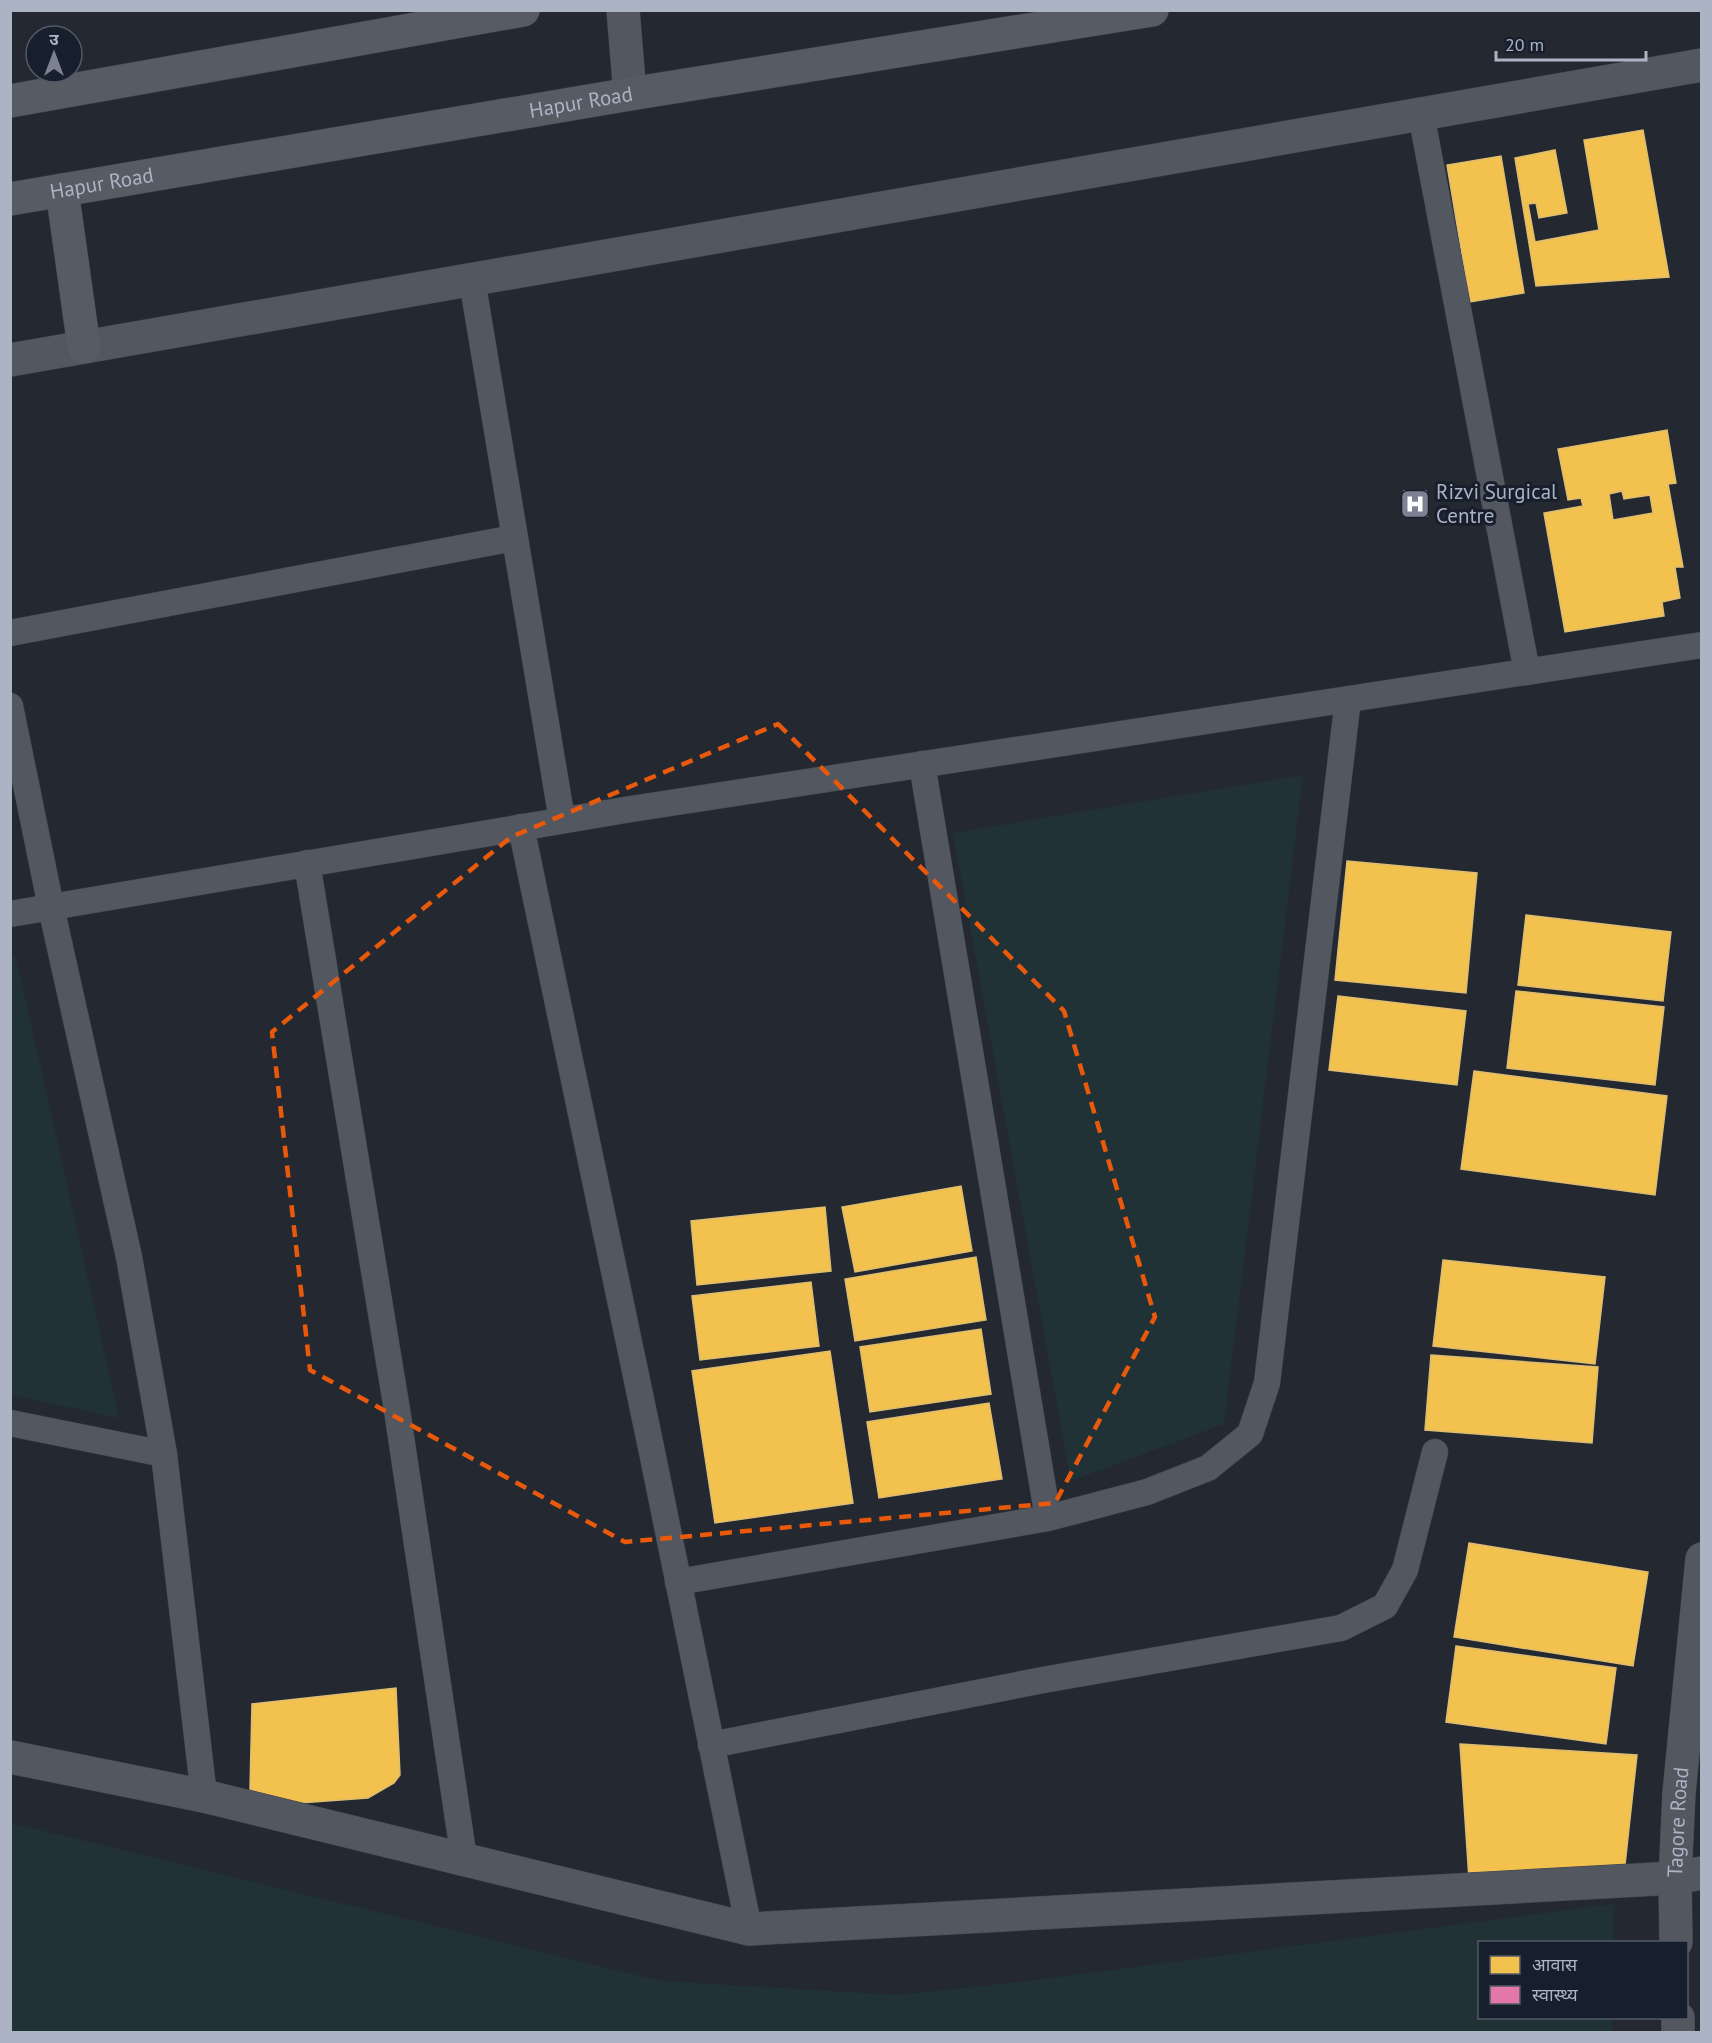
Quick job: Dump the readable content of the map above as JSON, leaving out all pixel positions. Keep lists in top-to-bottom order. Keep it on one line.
{"streets":{"main road":["Hapur Road"],"street":["Tagore Road"]},"places":{"hospital":["Rizvi Surgical Centre"]},"legend":["आवास","स्वास्थ्य"],"scale_bar":"20 m","north":"top"}
